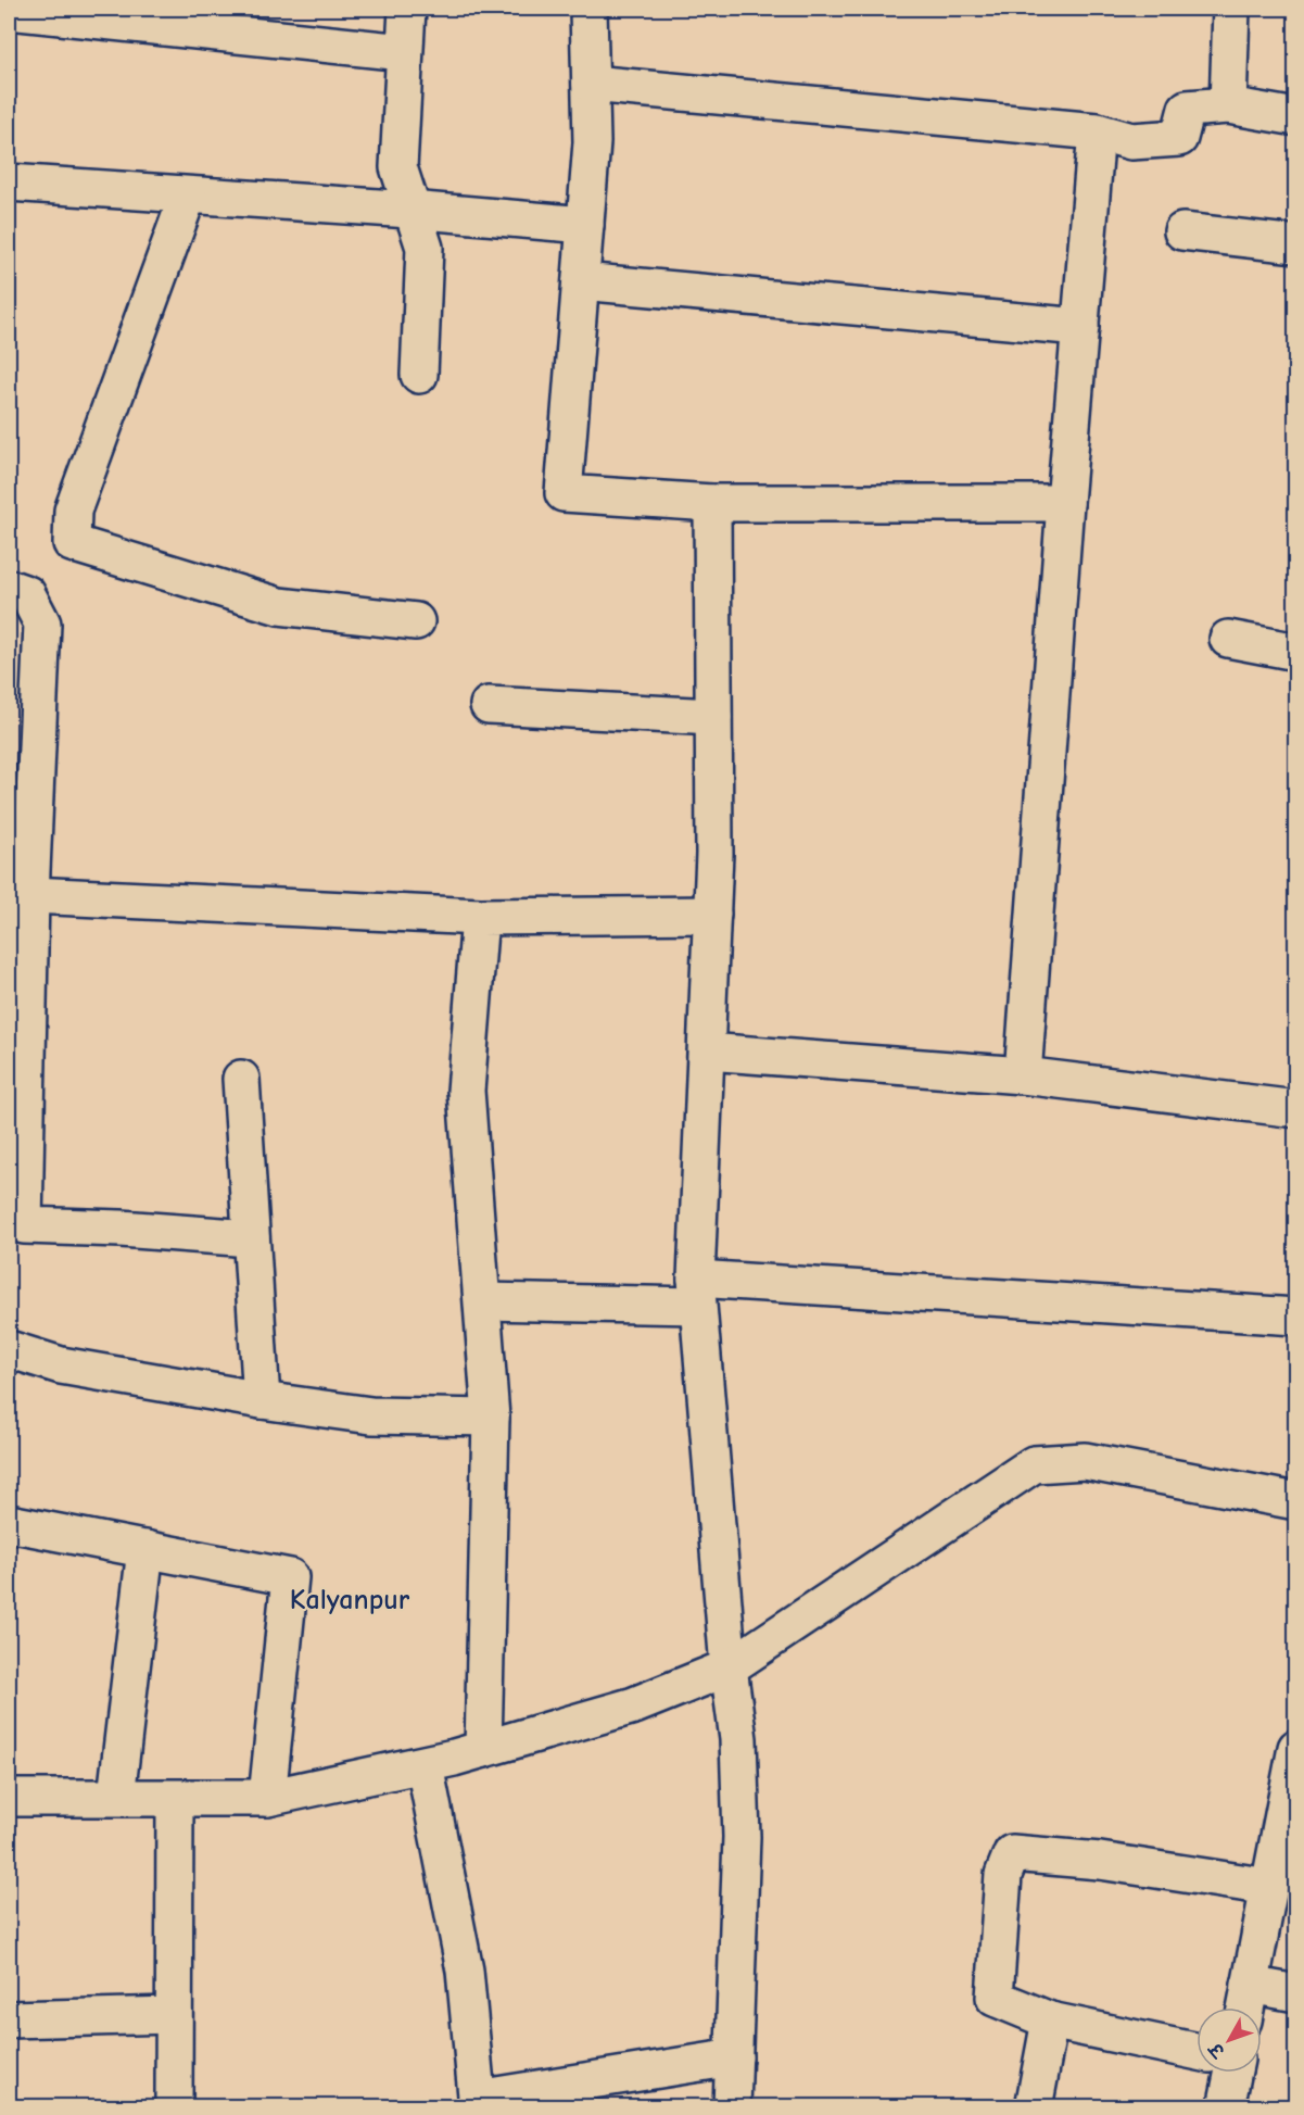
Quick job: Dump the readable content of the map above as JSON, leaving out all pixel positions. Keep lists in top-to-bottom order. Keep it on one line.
{"districts":["Kalyanpur"],"north":"bottom left"}
